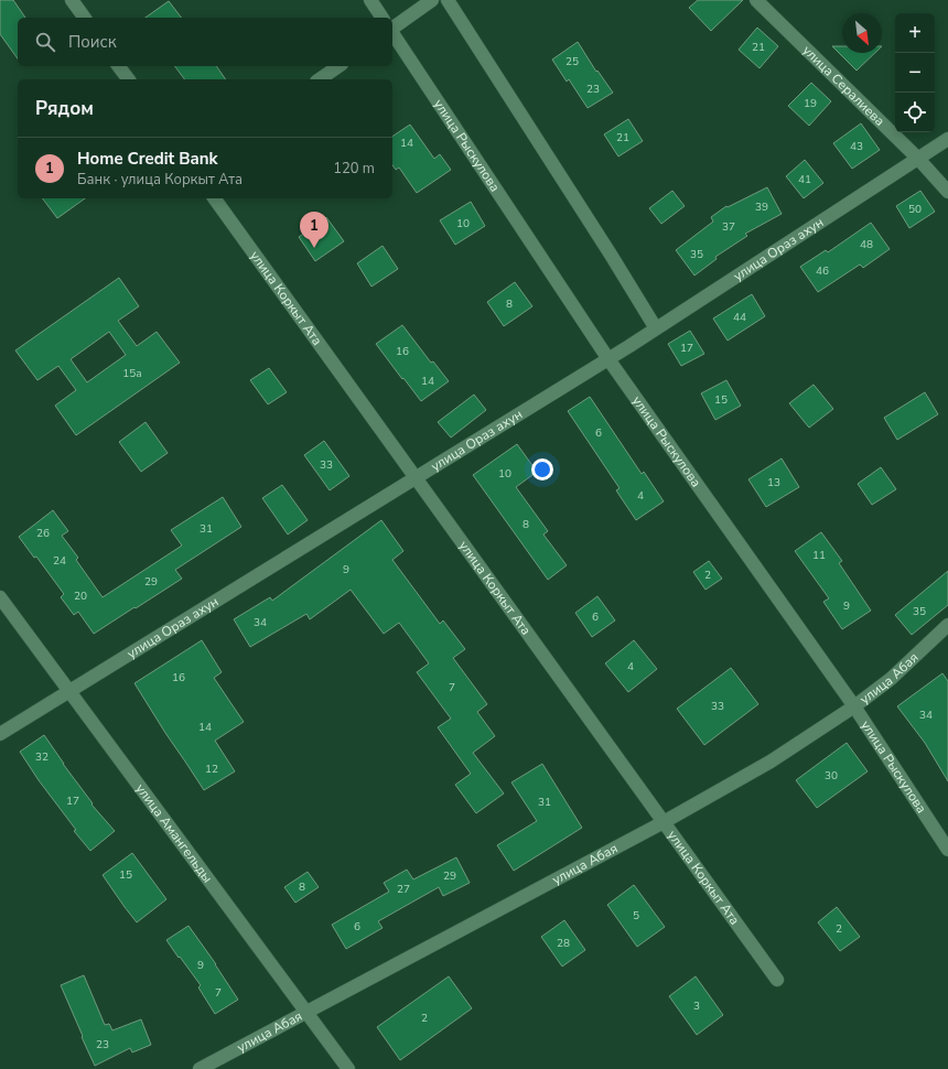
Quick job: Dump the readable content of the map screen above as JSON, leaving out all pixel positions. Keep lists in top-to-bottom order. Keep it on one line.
{"streets":{"street":["улица Сералиева","улица Рыскулова","улица Ораз ахун","улица Коркыт Ата","улица Абая","улица Амангельды"]},"crossings":[["улица Сералиева","улица Ораз ахун"],["улица Рыскулова","улица Ораз ахун"],["улица Рыскулова","улица Абая"],["улица Ораз ахун","улица Коркыт Ата"],["улица Ораз ахун","улица Амангельды"],["улица Коркыт Ата","улица Абая"],["улица Абая","улица Амангельды"]],"house_numbers":["21","25","23","19","21","14","43","41","39","50","10","37","48","35","46","8","44","17","16","15а","14","15","6","33","10","13","4","8","31","26","11","24","9","2","29","20","9","35","6","34","4","16","7","33","34","14","32","12","30","17","31","15","29","8","27","5","6","2","28","9","7","3","2","23"],"north":"bottom right","page":{"map_buttons":["+","−"],"search":"Поиск","heading":"Рядом","list":[{"mark":"1","name":"Home Credit Bank","note":"Банк · улица Коркыт Ата","value":"120 m"}],"pins":"1"}}
